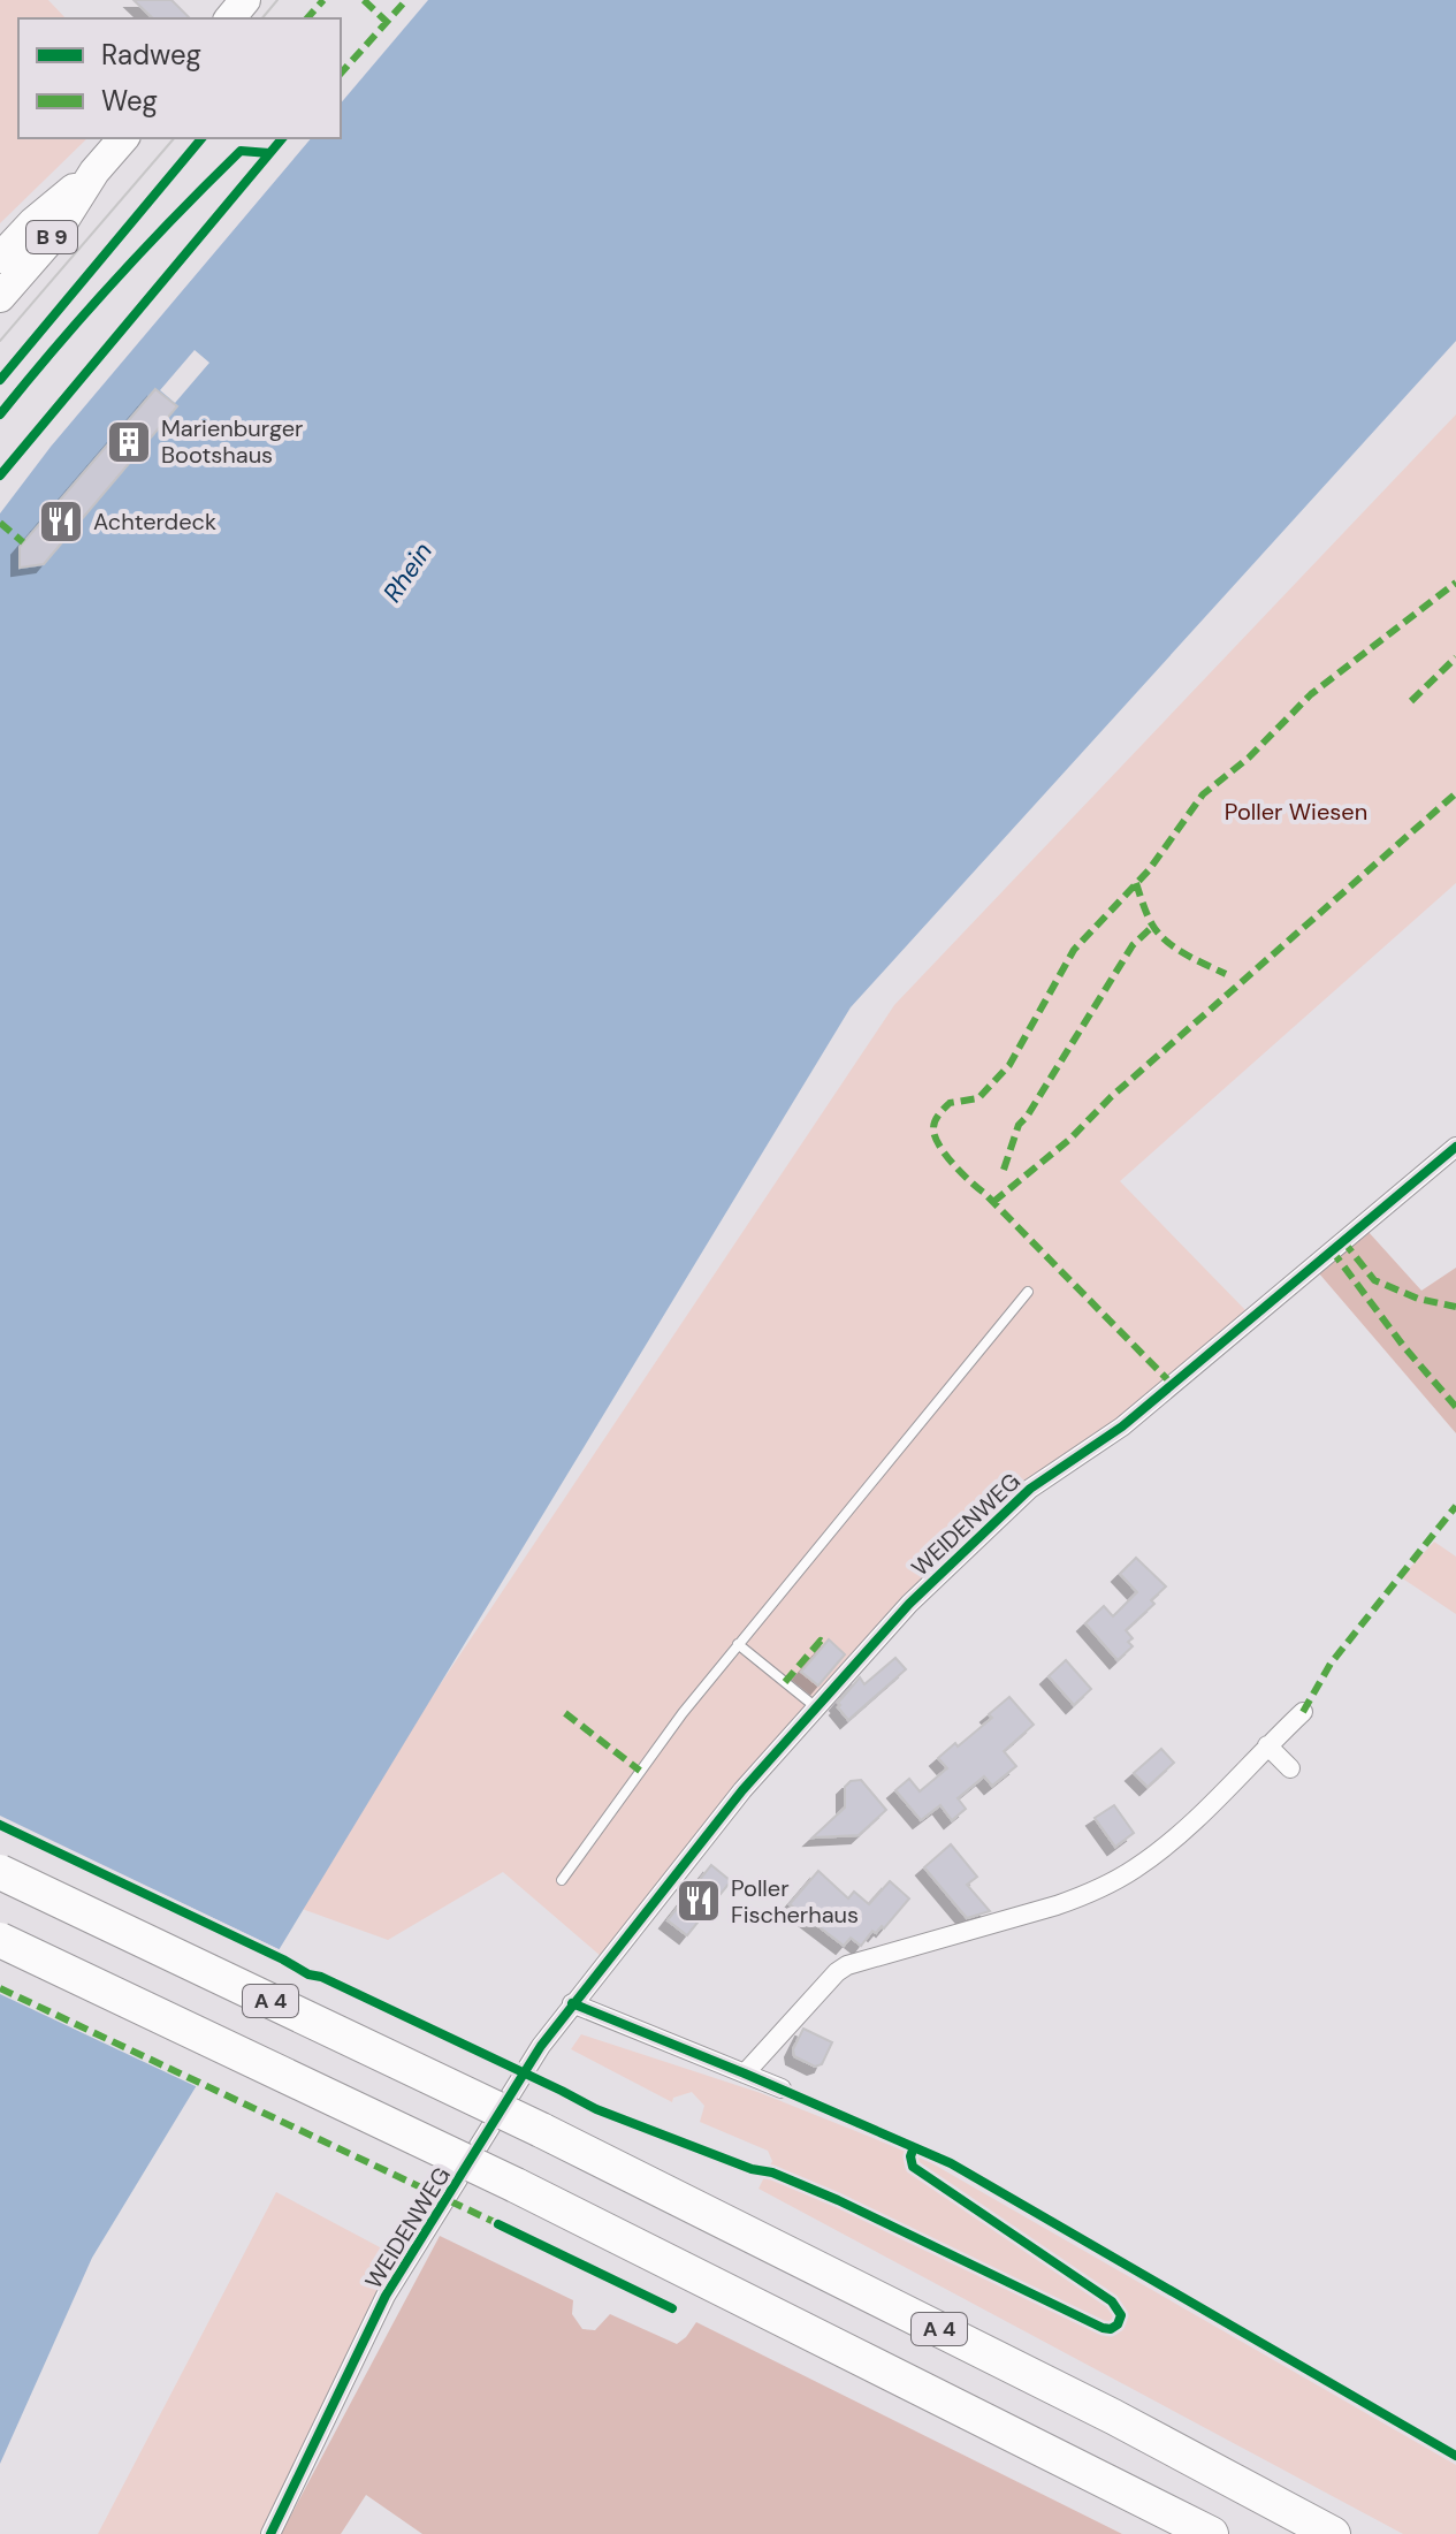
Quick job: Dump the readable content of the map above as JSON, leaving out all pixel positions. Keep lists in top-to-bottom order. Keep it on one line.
{"streets":{"highway":["A 4"],"main road":["B 9"],"street":["WEIDENWEG"]},"water":["Rhein"],"parks":["Poller Wiesen"],"places":{"building":["Marienburger Bootshaus"],"restaurant":["Achterdeck","Poller Fischerhaus"]},"legend":["Radweg","Weg"]}
